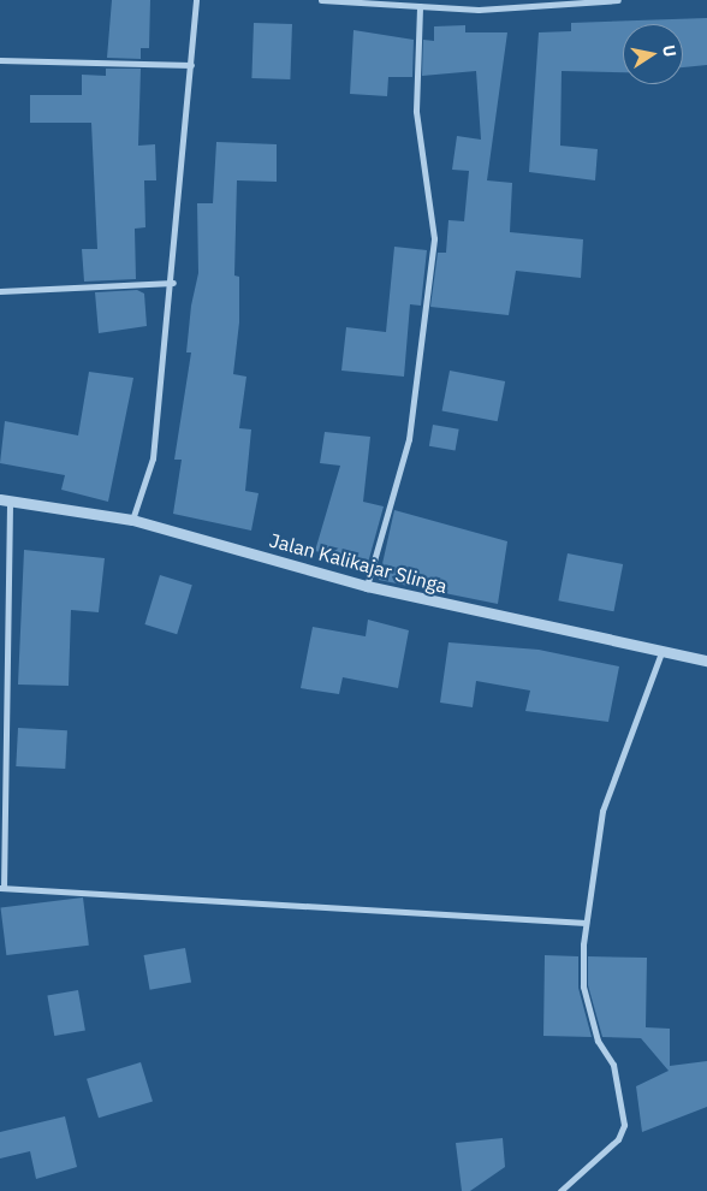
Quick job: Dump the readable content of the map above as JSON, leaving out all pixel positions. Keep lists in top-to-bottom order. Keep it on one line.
{"streets":{"street":["Jalan Kalikajar Slinga"]},"north":"right"}
